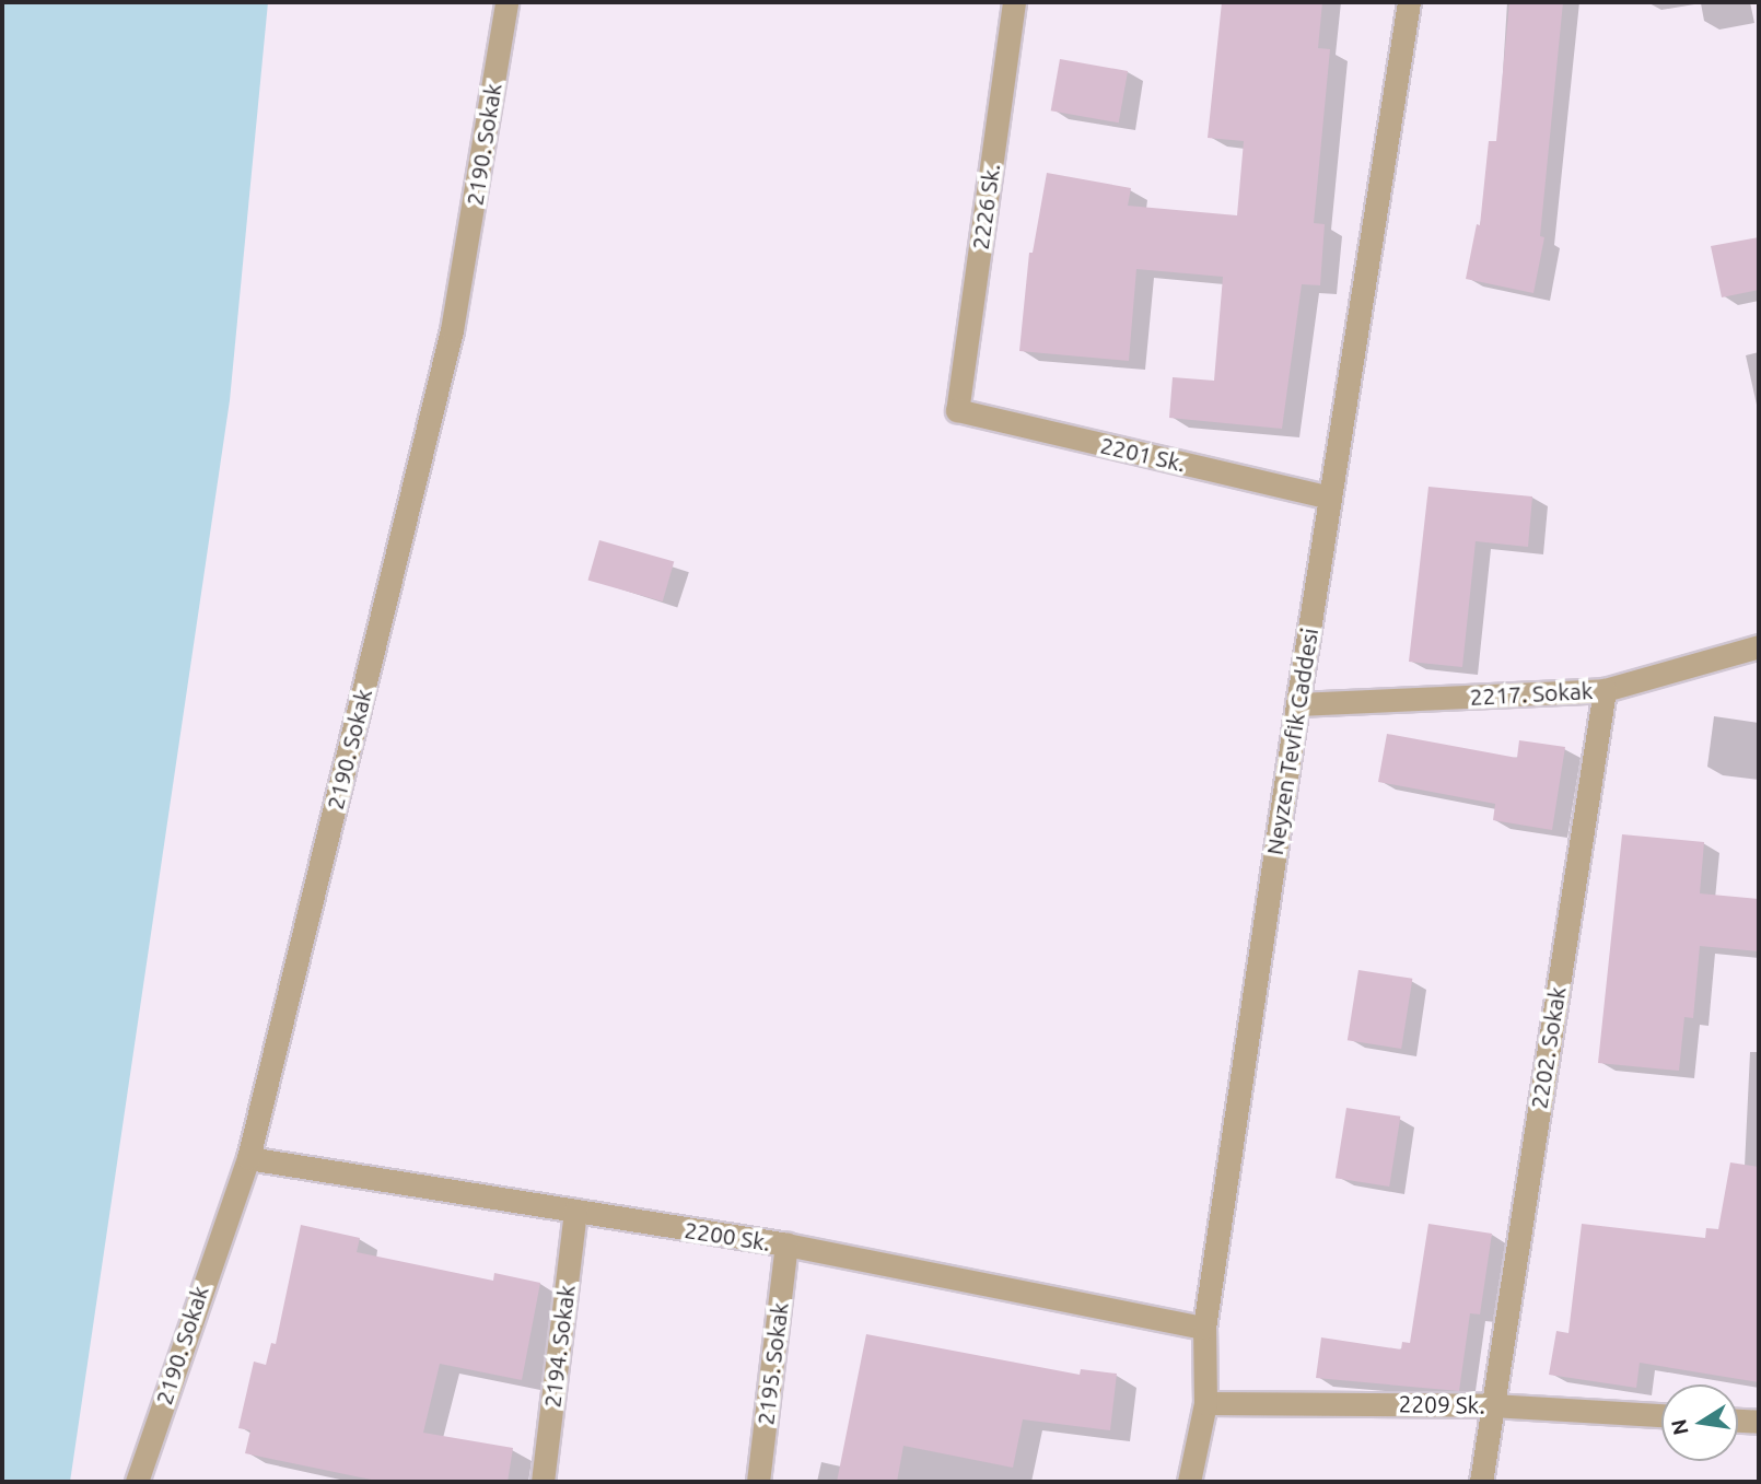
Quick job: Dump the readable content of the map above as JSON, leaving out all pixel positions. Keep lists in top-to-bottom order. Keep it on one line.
{"streets":{"street":["2190. Sokak","2226 Sk.","2201 Sk.","2217. Sokak","Neyzen Tevfik Caddesi","2202. Sokak","2200 Sk.","2194. Sokak","2195. Sokak","2209 Sk."]},"crossings":[["2190. Sokak","2200 Sk."],["2226 Sk.","2201 Sk."],["2201 Sk.","Neyzen Tevfik Caddesi"],["2217. Sokak","Neyzen Tevfik Caddesi"],["2217. Sokak","2202. Sokak"],["Neyzen Tevfik Caddesi","2200 Sk."],["Neyzen Tevfik Caddesi","2209 Sk."],["2202. Sokak","2209 Sk."],["2200 Sk.","2194. Sokak"],["2200 Sk.","2195. Sokak"]],"north":"left"}
